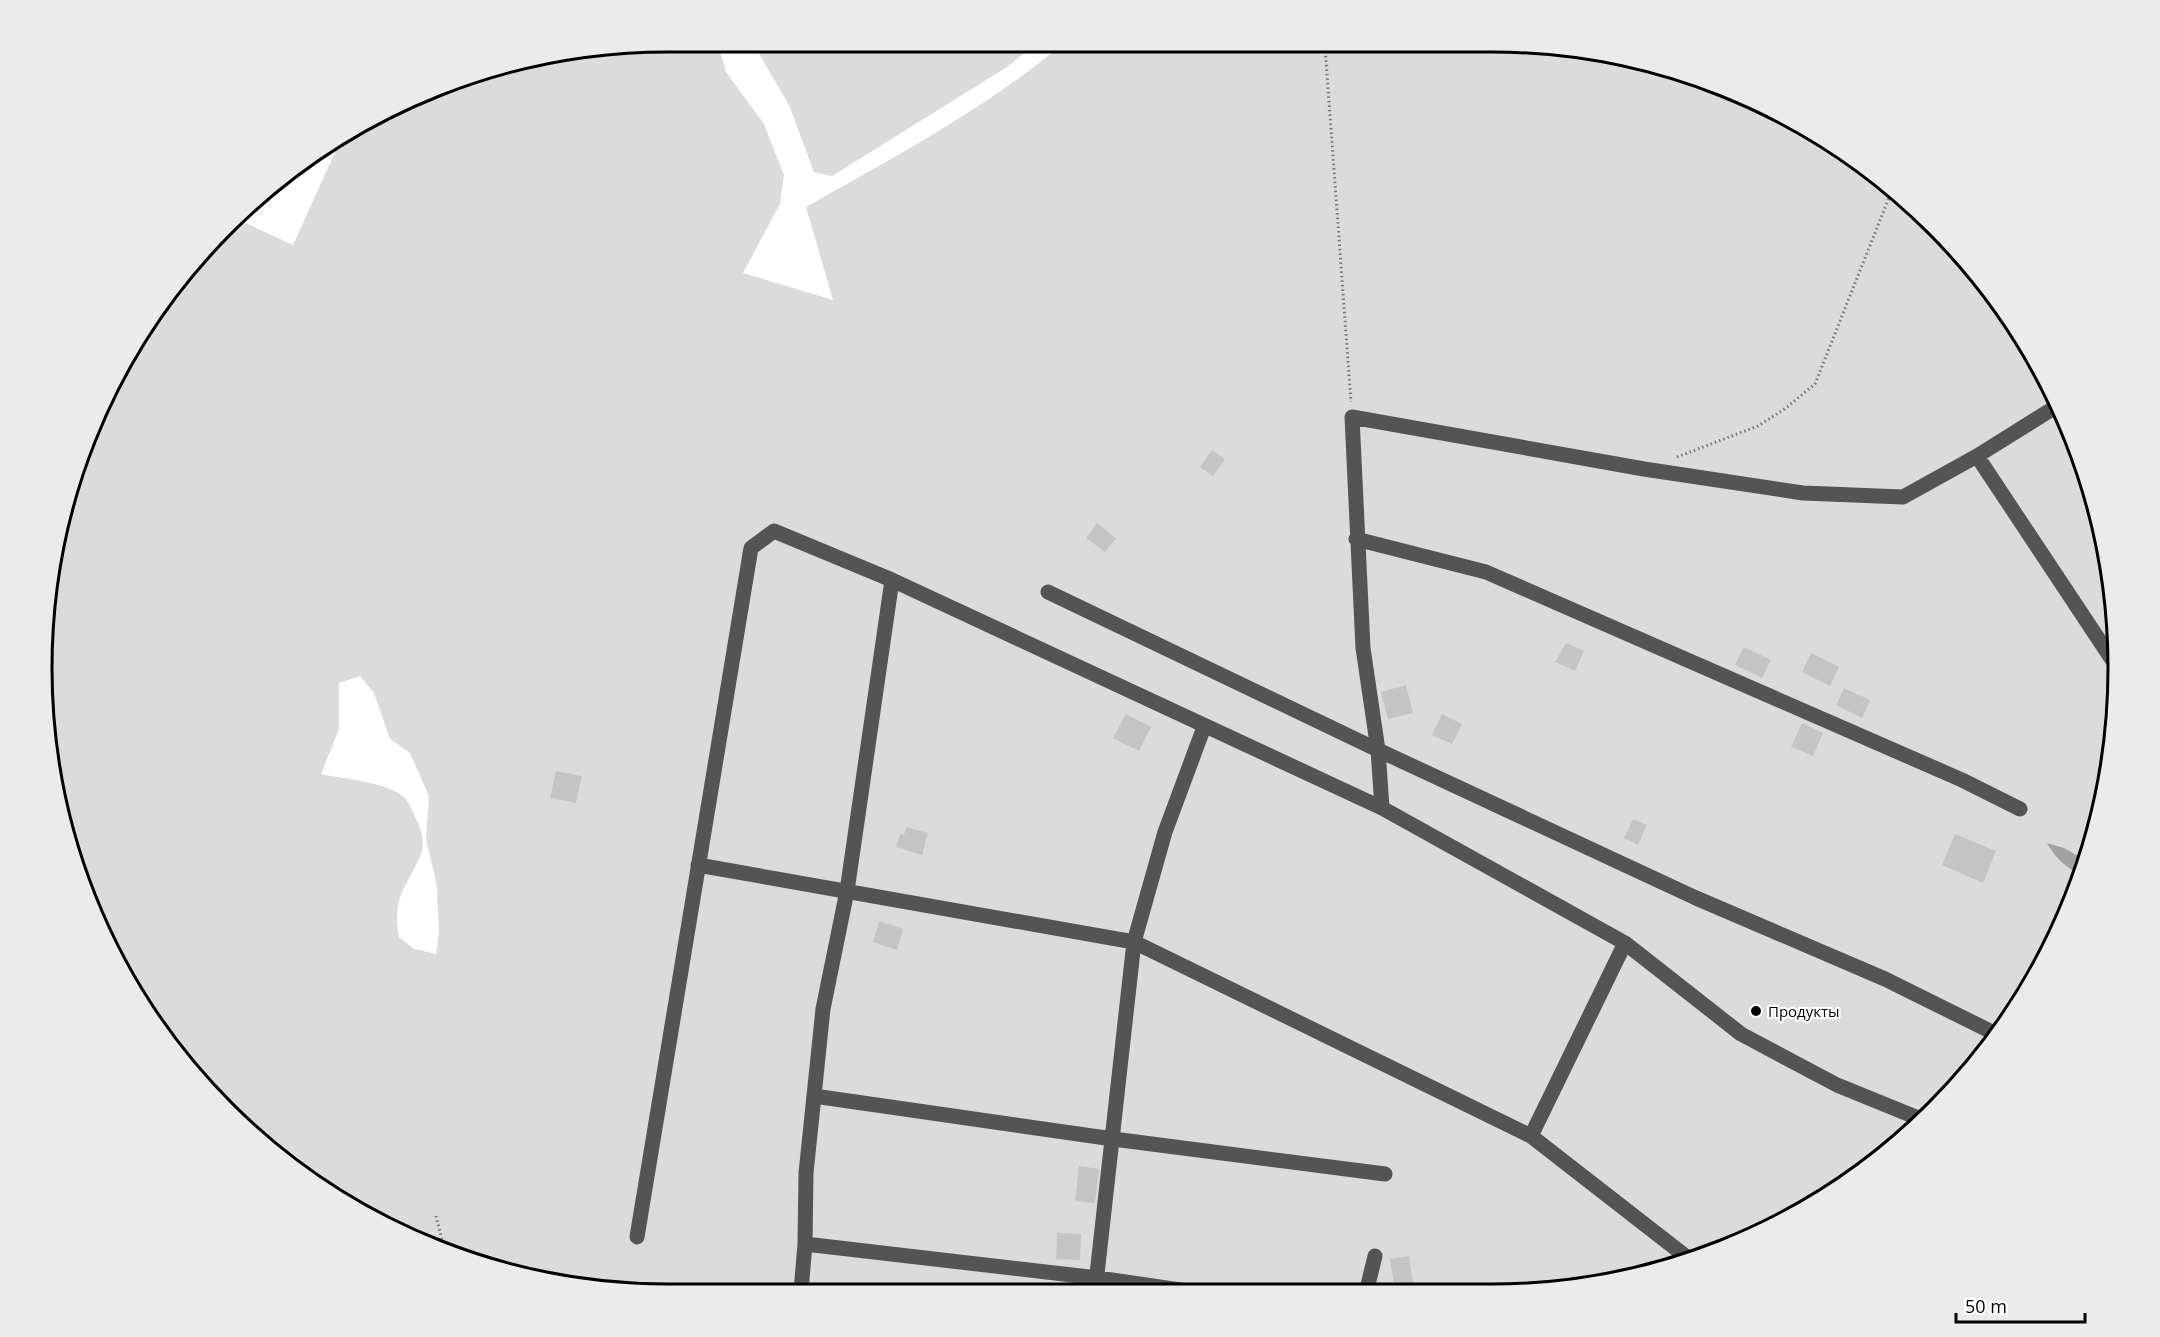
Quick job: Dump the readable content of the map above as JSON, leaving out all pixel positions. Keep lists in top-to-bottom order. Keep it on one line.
{"places":["Продукты"],"scale_bar":"50 m"}
